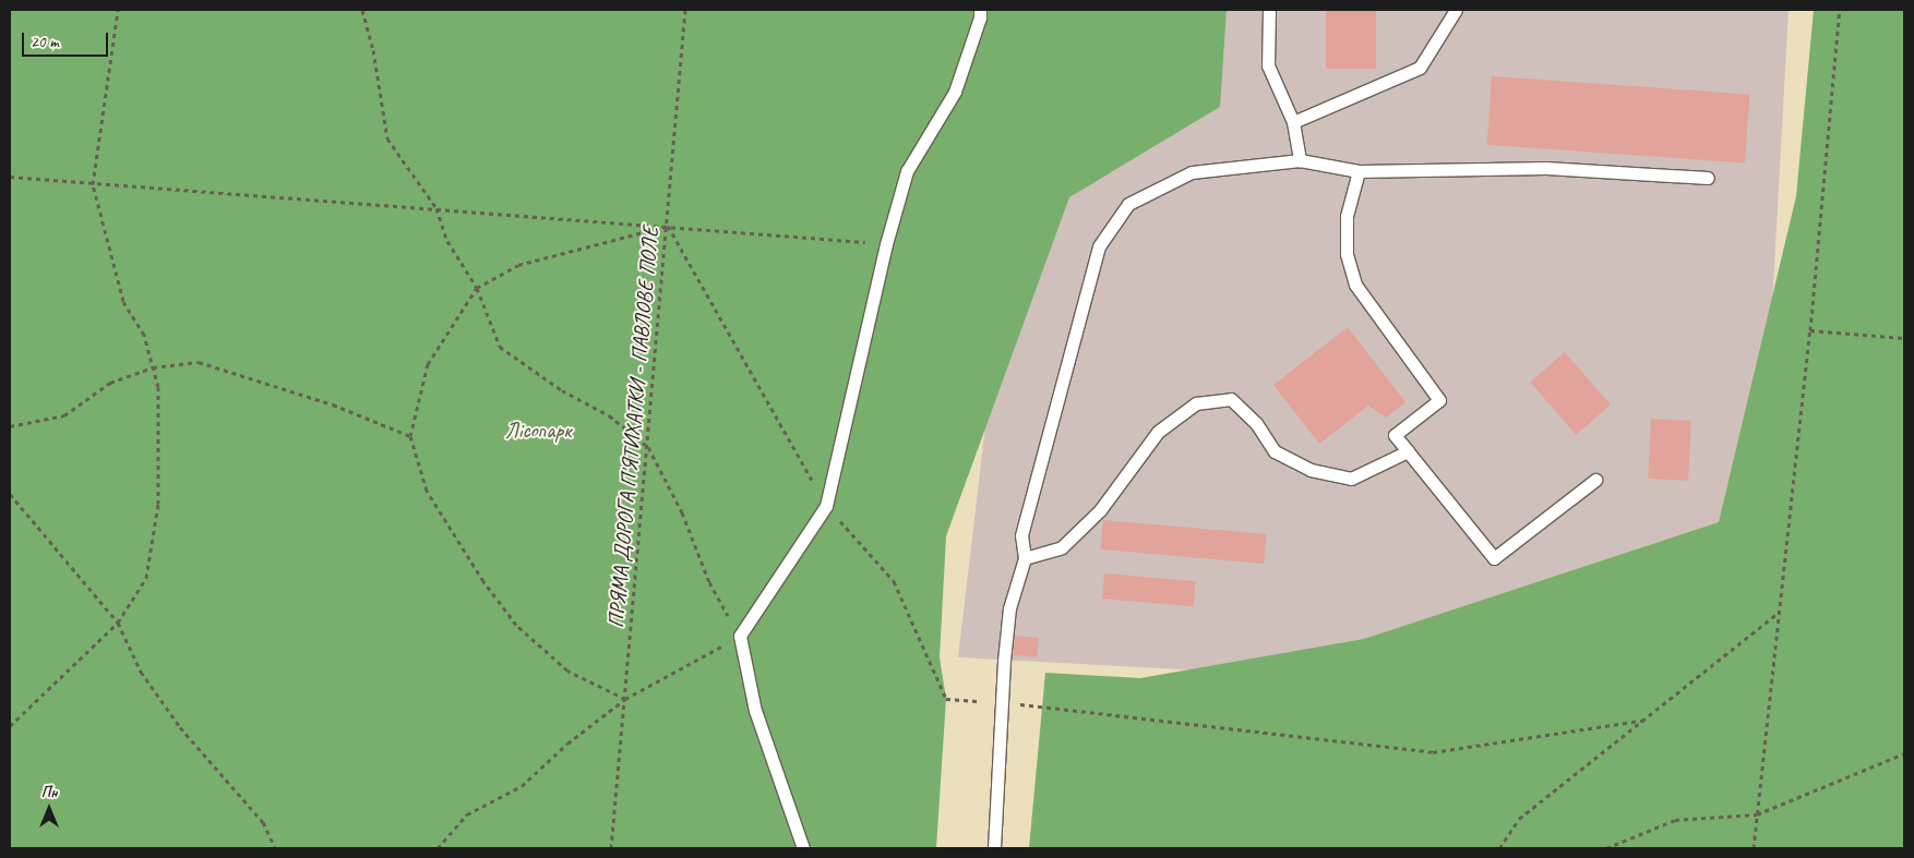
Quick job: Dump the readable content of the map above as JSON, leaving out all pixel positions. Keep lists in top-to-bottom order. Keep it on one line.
{"streets":{"path":["ПРЯМА ДОРОГА П'ЯТИХАТКИ - ПАВЛОВЕ ПОЛЕ"]},"parks":["Лісопарк"],"scale_bar":"20 m","north":"top"}
